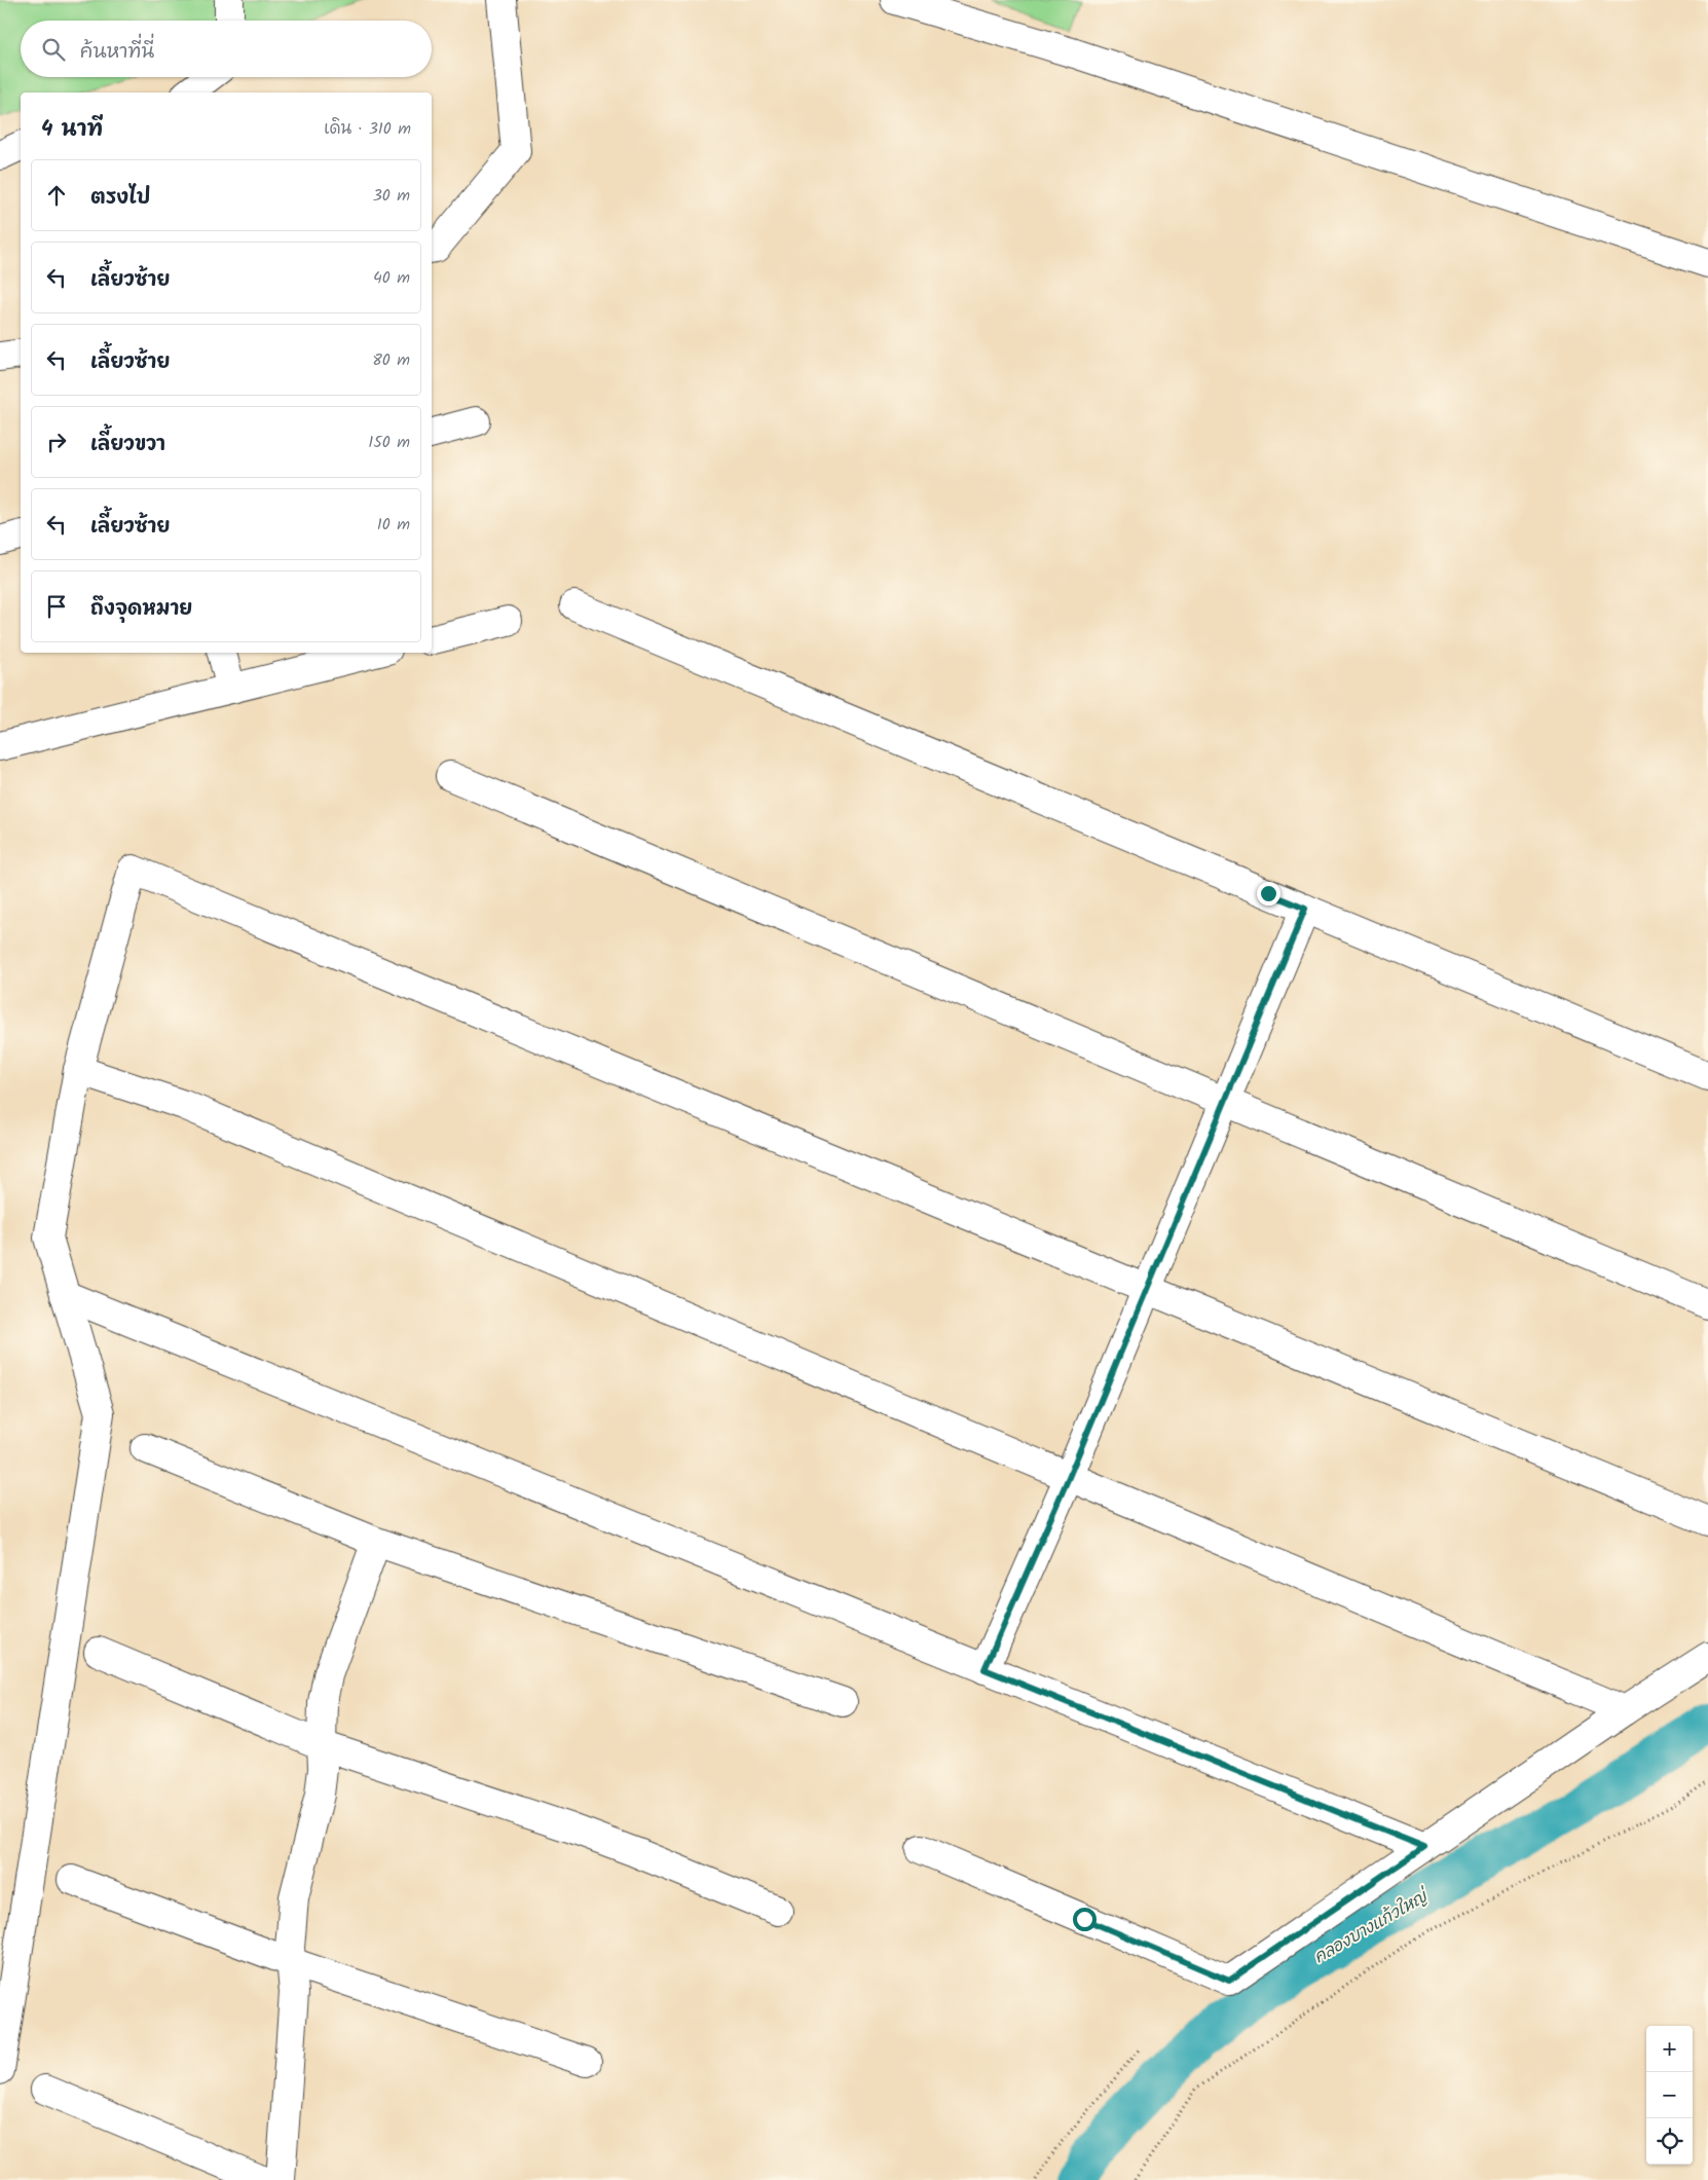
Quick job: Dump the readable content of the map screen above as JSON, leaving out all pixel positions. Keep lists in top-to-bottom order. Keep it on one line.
{"water":["คลองบางแก้วใหญ่"],"page":{"search":"ค้นหาที่นี่","heading":["4 นาที","เดิน · 310 m"],"list":[["ตรงไป","30 m"],["เลี้ยวซ้าย","40 m"],["เลี้ยวซ้าย","80 m"],["เลี้ยวขวา","150 m"],["เลี้ยวซ้าย","10 m"],"ถึงจุดหมาย"],"map_buttons":["+","−"]}}
